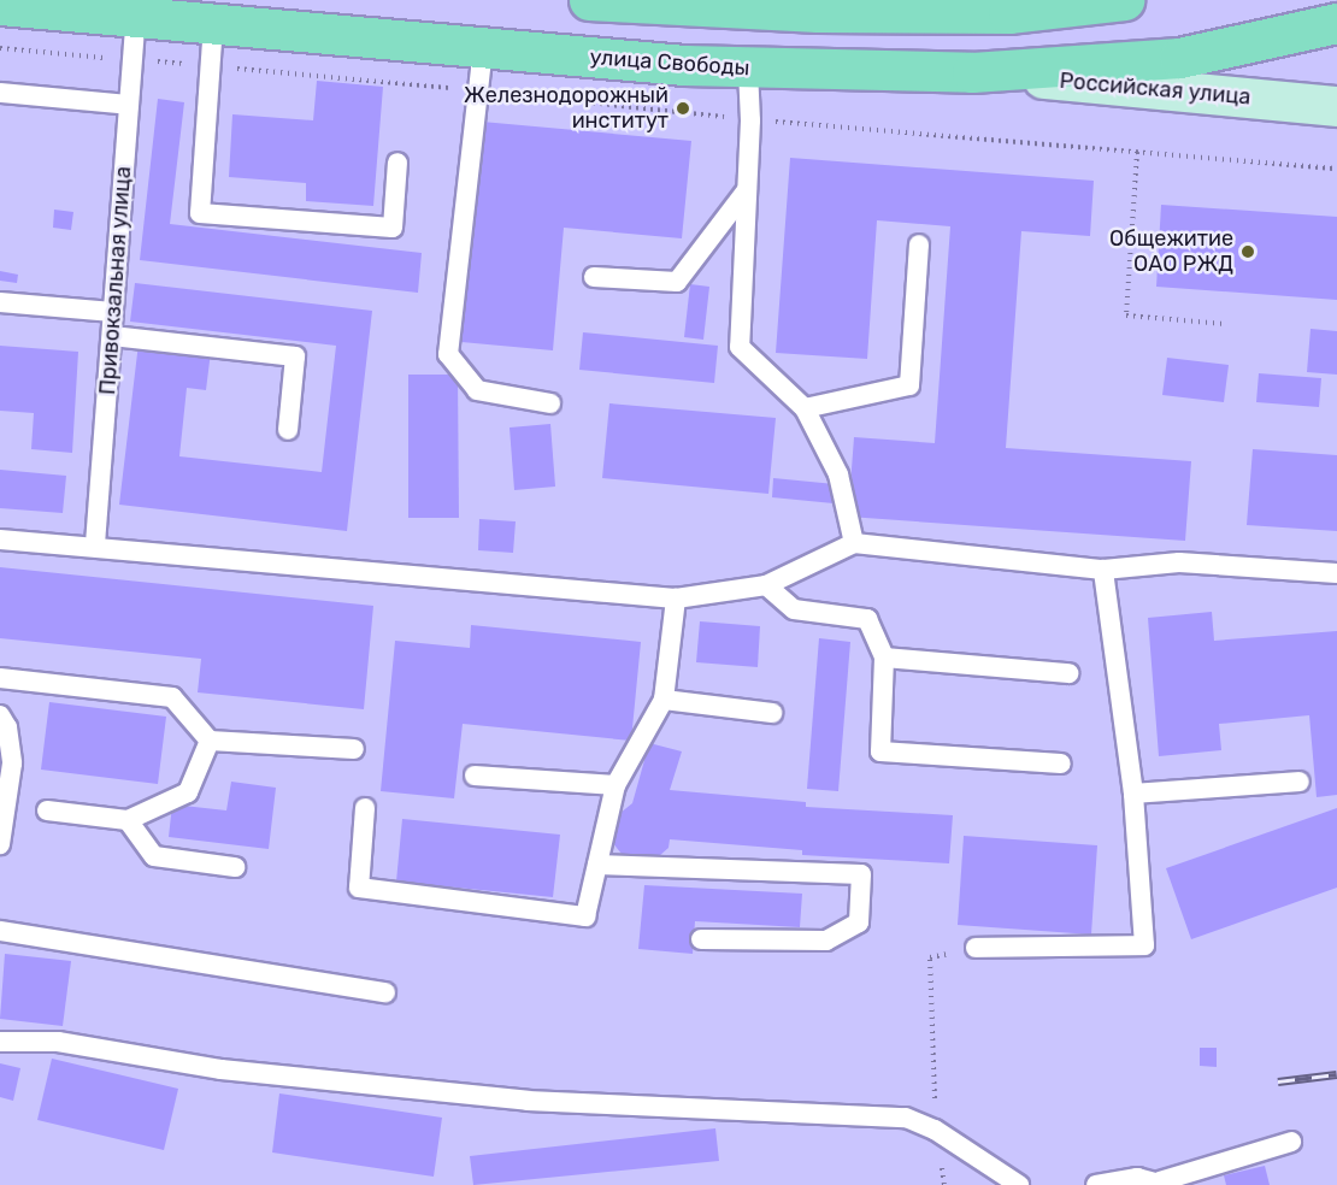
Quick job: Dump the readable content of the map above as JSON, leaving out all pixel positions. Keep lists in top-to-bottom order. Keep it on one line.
{"streets":{"main road":["улица Свободы","Российская улица"],"lane":["Привокзальная улица"]},"crossings":[["улица Свободы","Российская улица"],["улица Свободы","Привокзальная улица"]],"places":["Железнодорожный институт","Общежитие ОАО РЖД"]}
